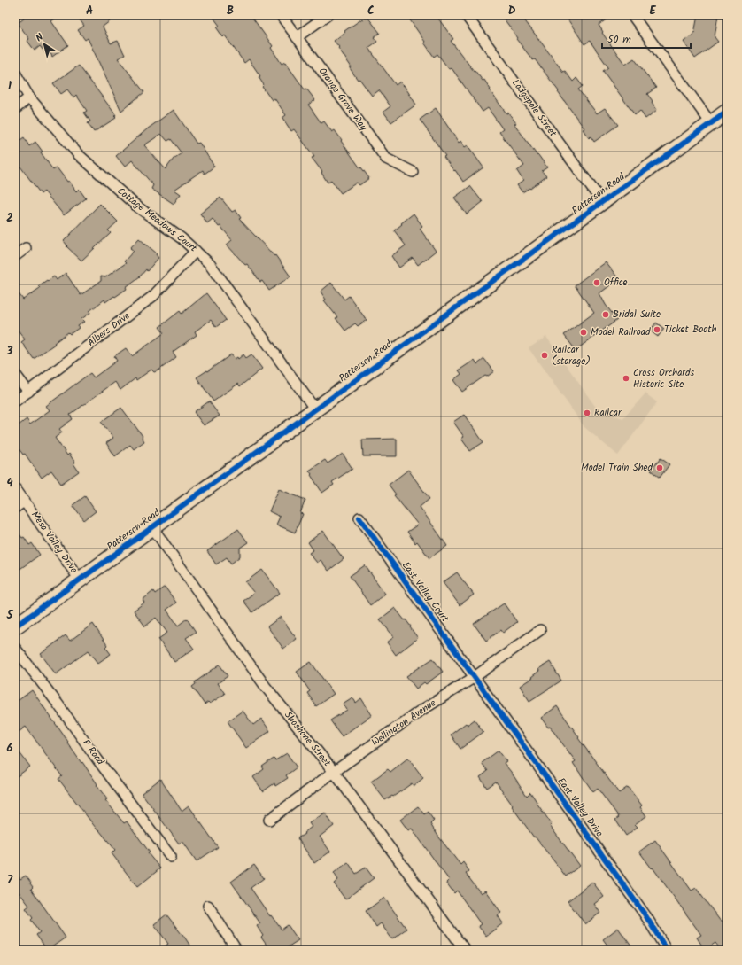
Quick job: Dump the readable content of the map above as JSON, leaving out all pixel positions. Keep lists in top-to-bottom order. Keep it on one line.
{"streets":{"main road":["Patterson Road"],"street":["Orange Grove Way","Lodgepole Street","Cottage Meadows Court","Albers Drive","Mesa Valley Drive","East Valley Court","Wellington Avenue","Shoshone Street","F Road","East Valley Drive"]},"crossings":[["Lodgepole Street","Patterson Road"],["Patterson Road","Cottage Meadows Court"],["Patterson Road","Mesa Valley Drive"],["Patterson Road","Shoshone Street"],["Cottage Meadows Court","Albers Drive"],["East Valley Court","Wellington Avenue"],["East Valley Court","East Valley Drive"],["Wellington Avenue","Shoshone Street"],["Wellington Avenue","East Valley Drive"]],"places":["Office","Bridal Suite","Ticket Booth","Model Railroad","Railcar (storage)","Cross Orchards Historic Site","Railcar","Model Train Shed"],"scale_bar":"50 m","north":"top left","grid":{"columns":["A","B","C","D","E"],"rows":["1","2","3","4","5","6","7"]}}
